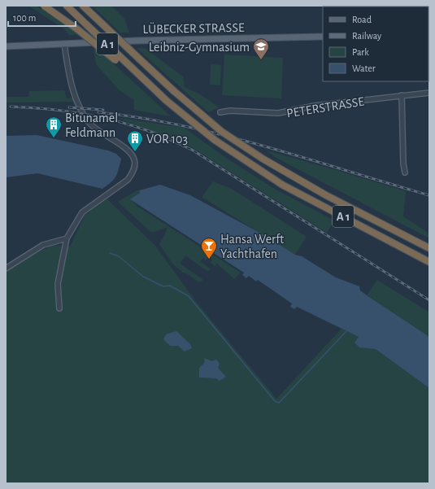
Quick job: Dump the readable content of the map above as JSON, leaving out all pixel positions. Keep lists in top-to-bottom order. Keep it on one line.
{"streets":{"highway":["A 1"],"main road":["LÜBECKER STRASSE"],"street":["PETERSTRASSE"]},"places":{"school or university":["Leibniz-Gymnasium"],"building":["Bitunamel Feldmann","VOR 103"],"bar":["Hansa Werft Yachthafen"]},"legend":["Road","Railway","Park","Water"],"scale_bar":"100 m"}
